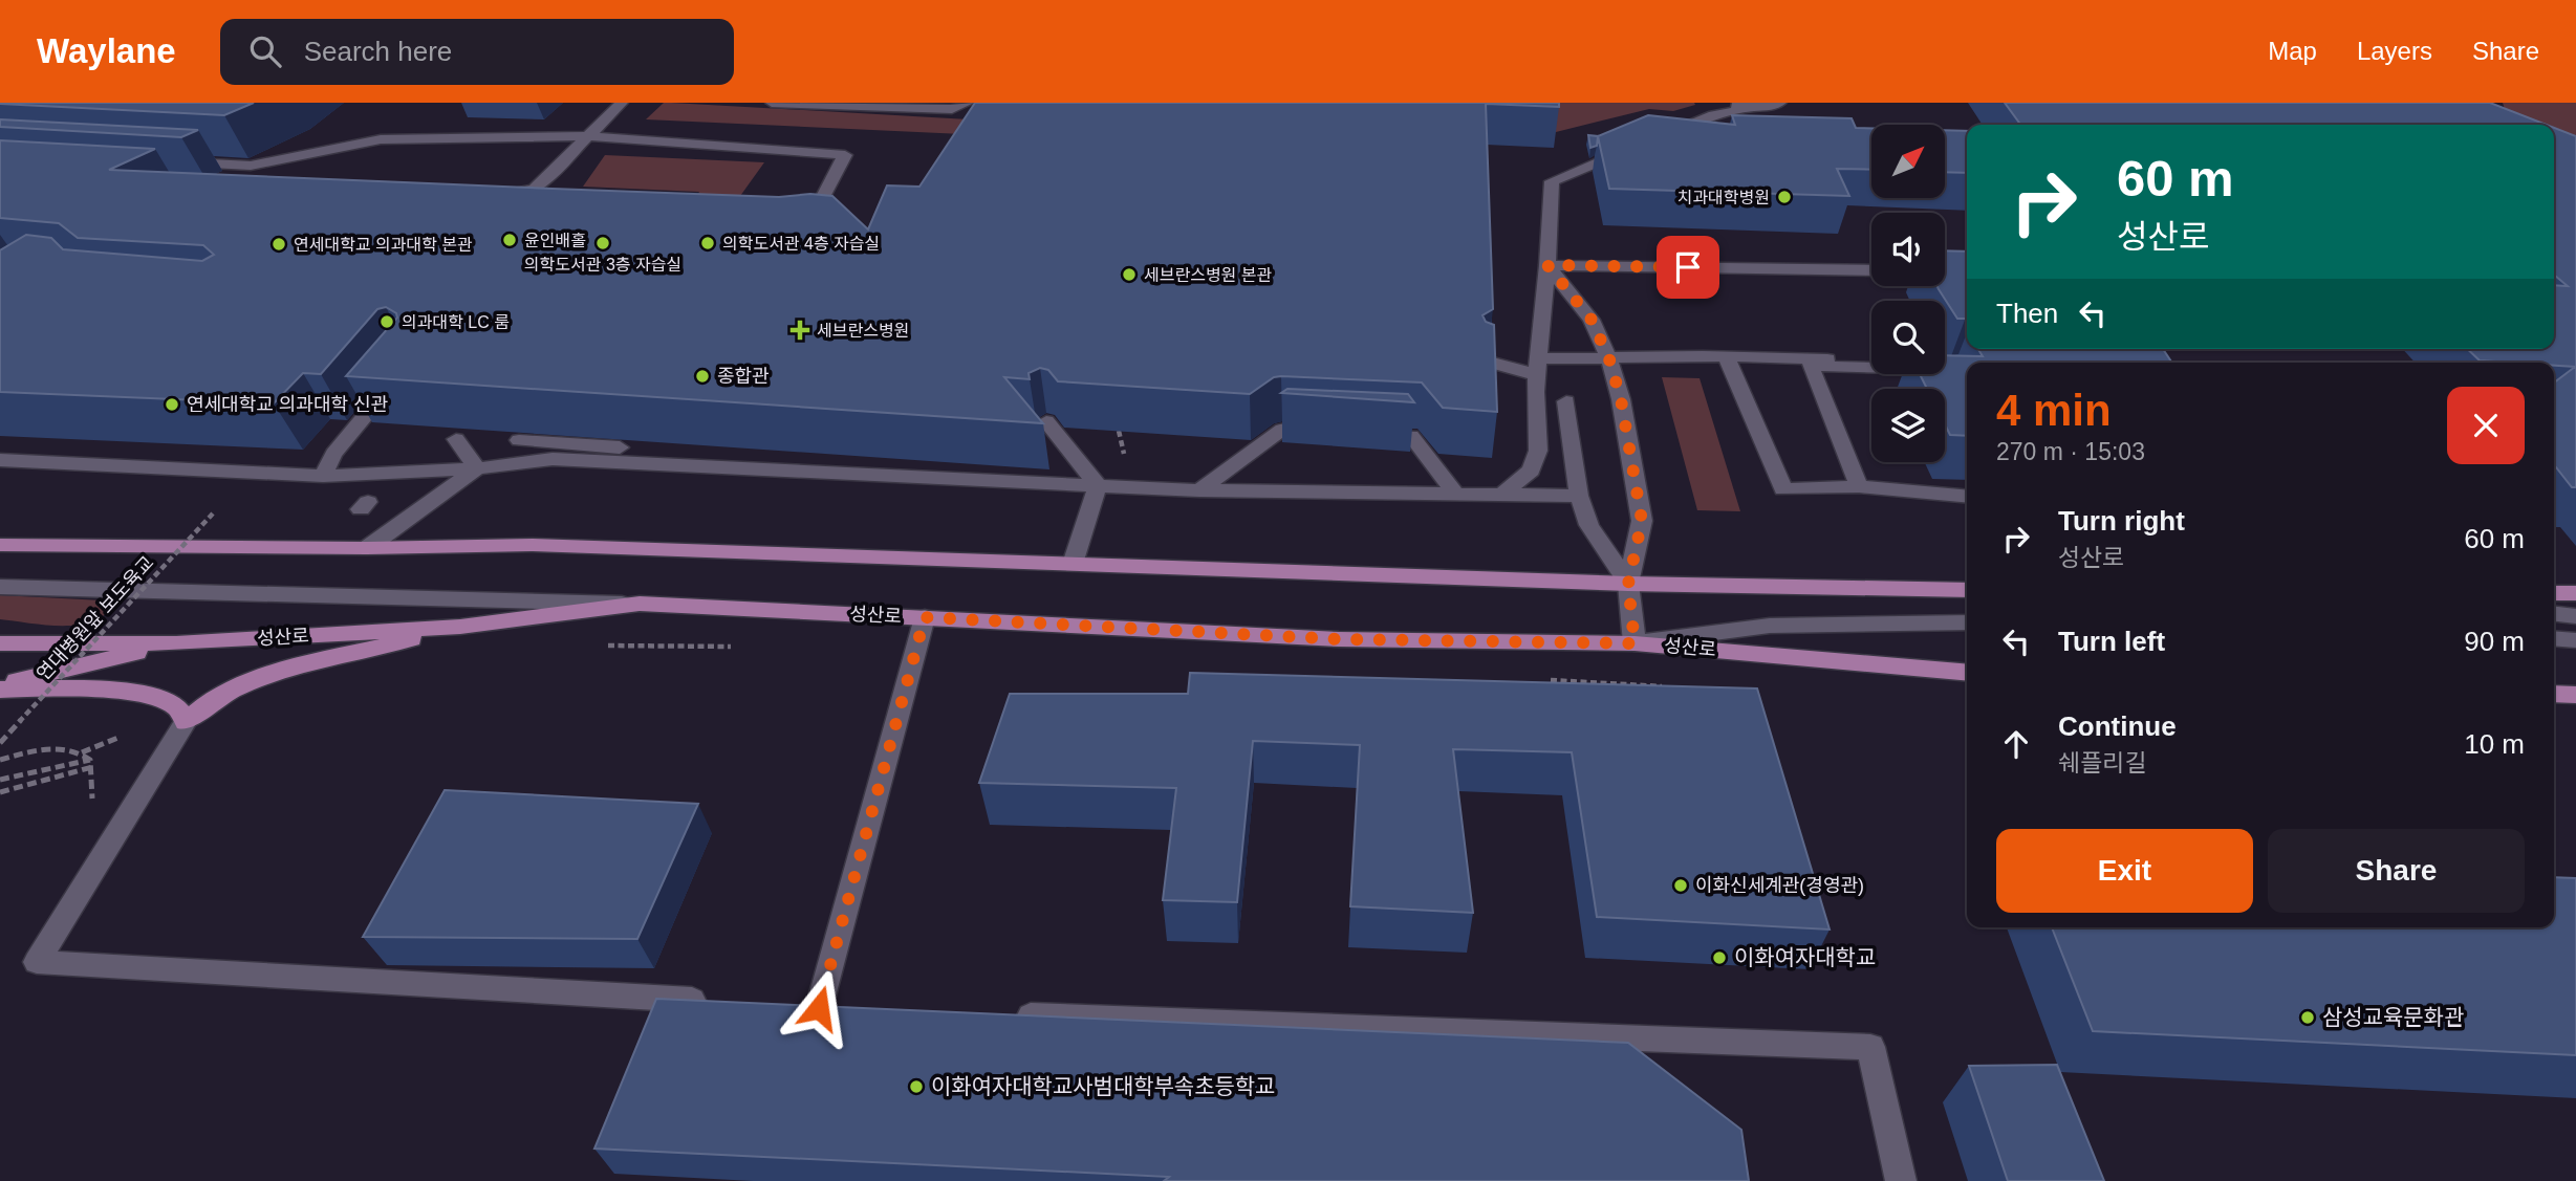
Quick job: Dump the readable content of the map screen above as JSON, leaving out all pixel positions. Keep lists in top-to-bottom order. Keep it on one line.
{"streets":{"main road":["성산로"],"path":["연대병원앞 보도육교"]},"places":{"other":["치과대학병원","윤인배홀","의학도서관 3층 자습실","의학도서관 4층 자습실","연세대학교 의과대학 본관","세브란스병원 본관","의과대학 LC 룸","종합관","연세대학교 의과대학 신관","이화신세계관(경영관)","이화여자대학교","삼성교육문화관","이화여자대학교사범대학부속초등학교"],"health":["세브란스병원"]},"north":"top right","page":{"header":"Waylane","search":"Search here","nav":["Map","Layers","Share"],"turn":["60 m","성산로"],"then":"Then","heading":["4 min","270 m · 15:03"],"list":[{"name":"Turn right","note":"성산로","value":"60 m"},{"name":"Turn left","value":"90 m"},{"name":"Continue","note":"쉐플리길","value":"10 m"}],"buttons":["Exit","Share"]}}
